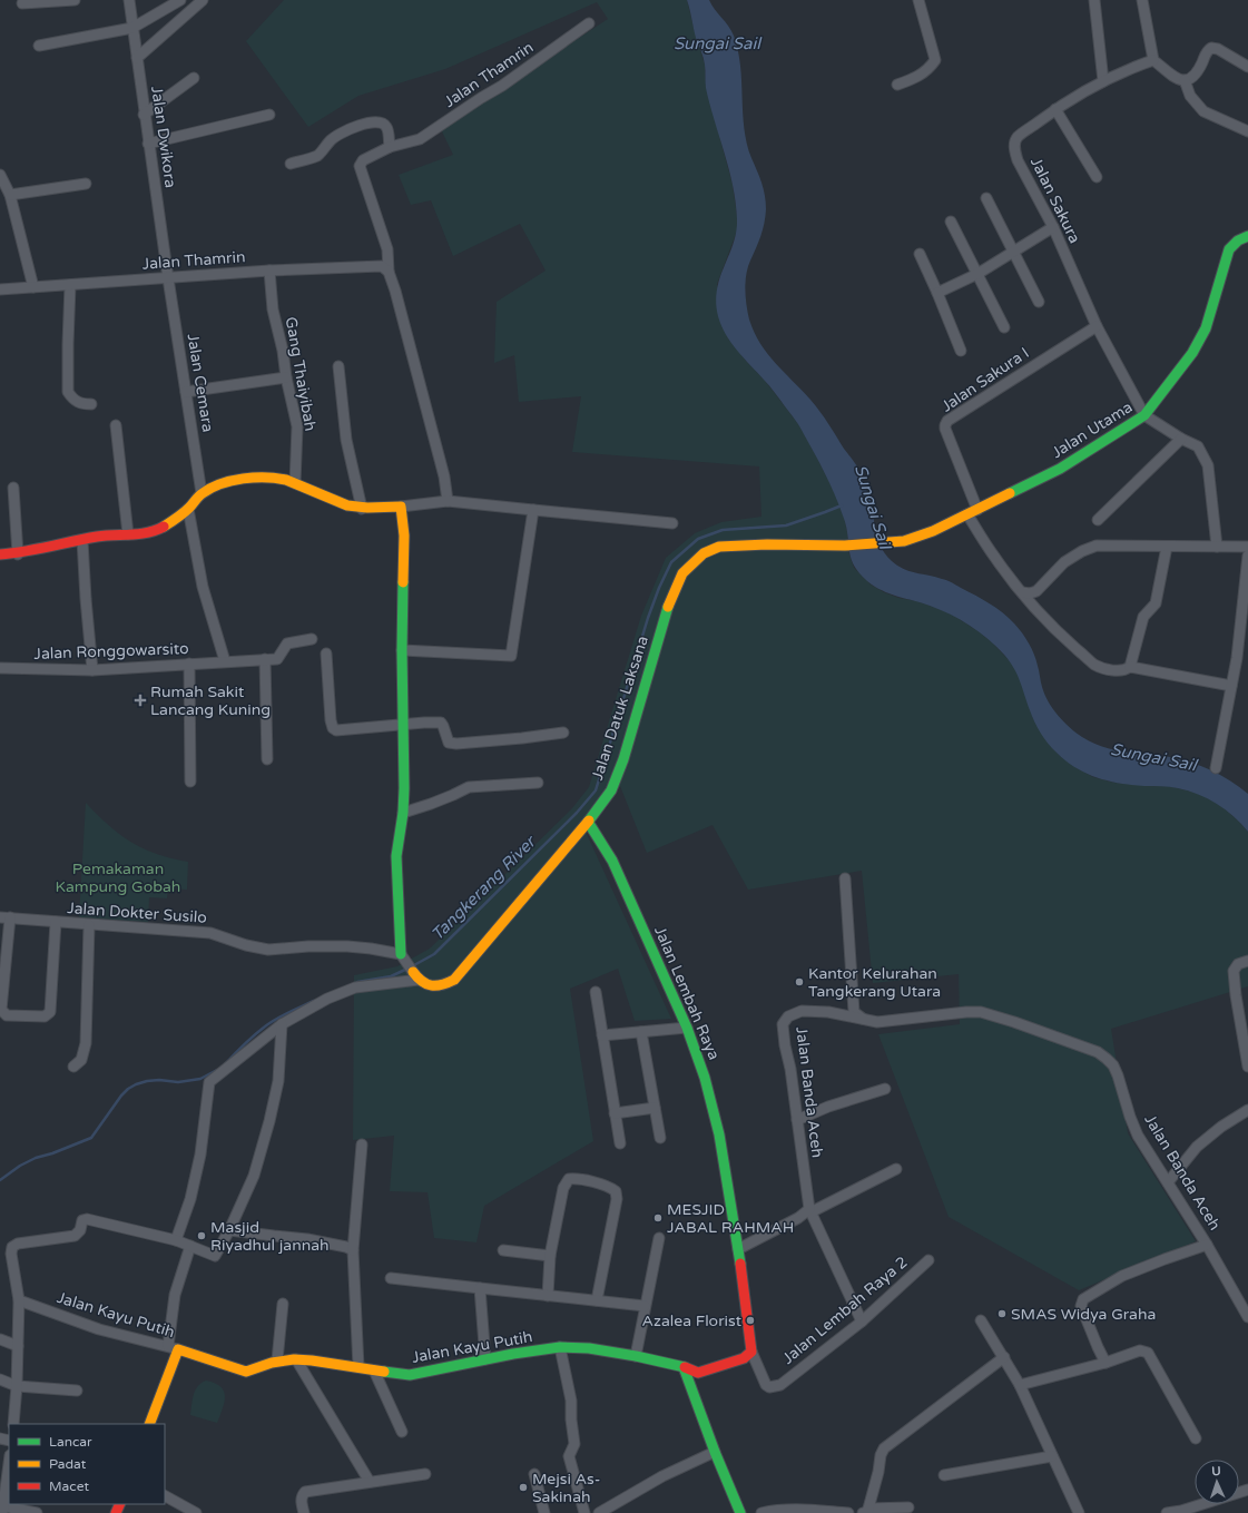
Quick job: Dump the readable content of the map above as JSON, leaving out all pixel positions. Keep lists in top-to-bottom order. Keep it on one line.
{"streets":{"street":["Jalan Thamrin","Jalan Dwikora","Jalan Sakura","Gang Thaiyibah","Jalan Sakura I","Jalan Cemara","Jalan Utama","Jalan Ronggowarsito","Jalan Datuk Laksana","Jalan Dokter Susilo","Jalan Lembah Raya","Jalan Banda Aceh","Jalan Lembah Raya 2","Jalan Kayu Putih"]},"crossings":[["Jalan Thamrin","Jalan Dwikora"],["Jalan Thamrin","Gang Thaiyibah"],["Jalan Thamrin","Jalan Cemara"],["Jalan Dwikora","Jalan Cemara"],["Jalan Sakura","Jalan Sakura I"],["Jalan Sakura","Jalan Utama"],["Jalan Sakura I","Jalan Utama"],["Jalan Utama","Jalan Datuk Laksana"],["Jalan Datuk Laksana","Jalan Lembah Raya"],["Jalan Lembah Raya","Jalan Lembah Raya 2"],["Jalan Banda Aceh","Jalan Lembah Raya 2"]],"water":["Sungai Sail","Tangkerang River"],"parks":["Pemakaman Kampung Gobah"],"places":{"health":["Rumah Sakit Lancang Kuning"],"other":["Kantor Kelurahan Tangkerang Utara","MESJID JABAL RAHMAH","Masjid Riyadhul jannah","SMAS Widya Graha","Azalea Florist","Mejsi As- Sakinah"]},"legend":["Lancar","Padat","Macet"],"north":"top"}
